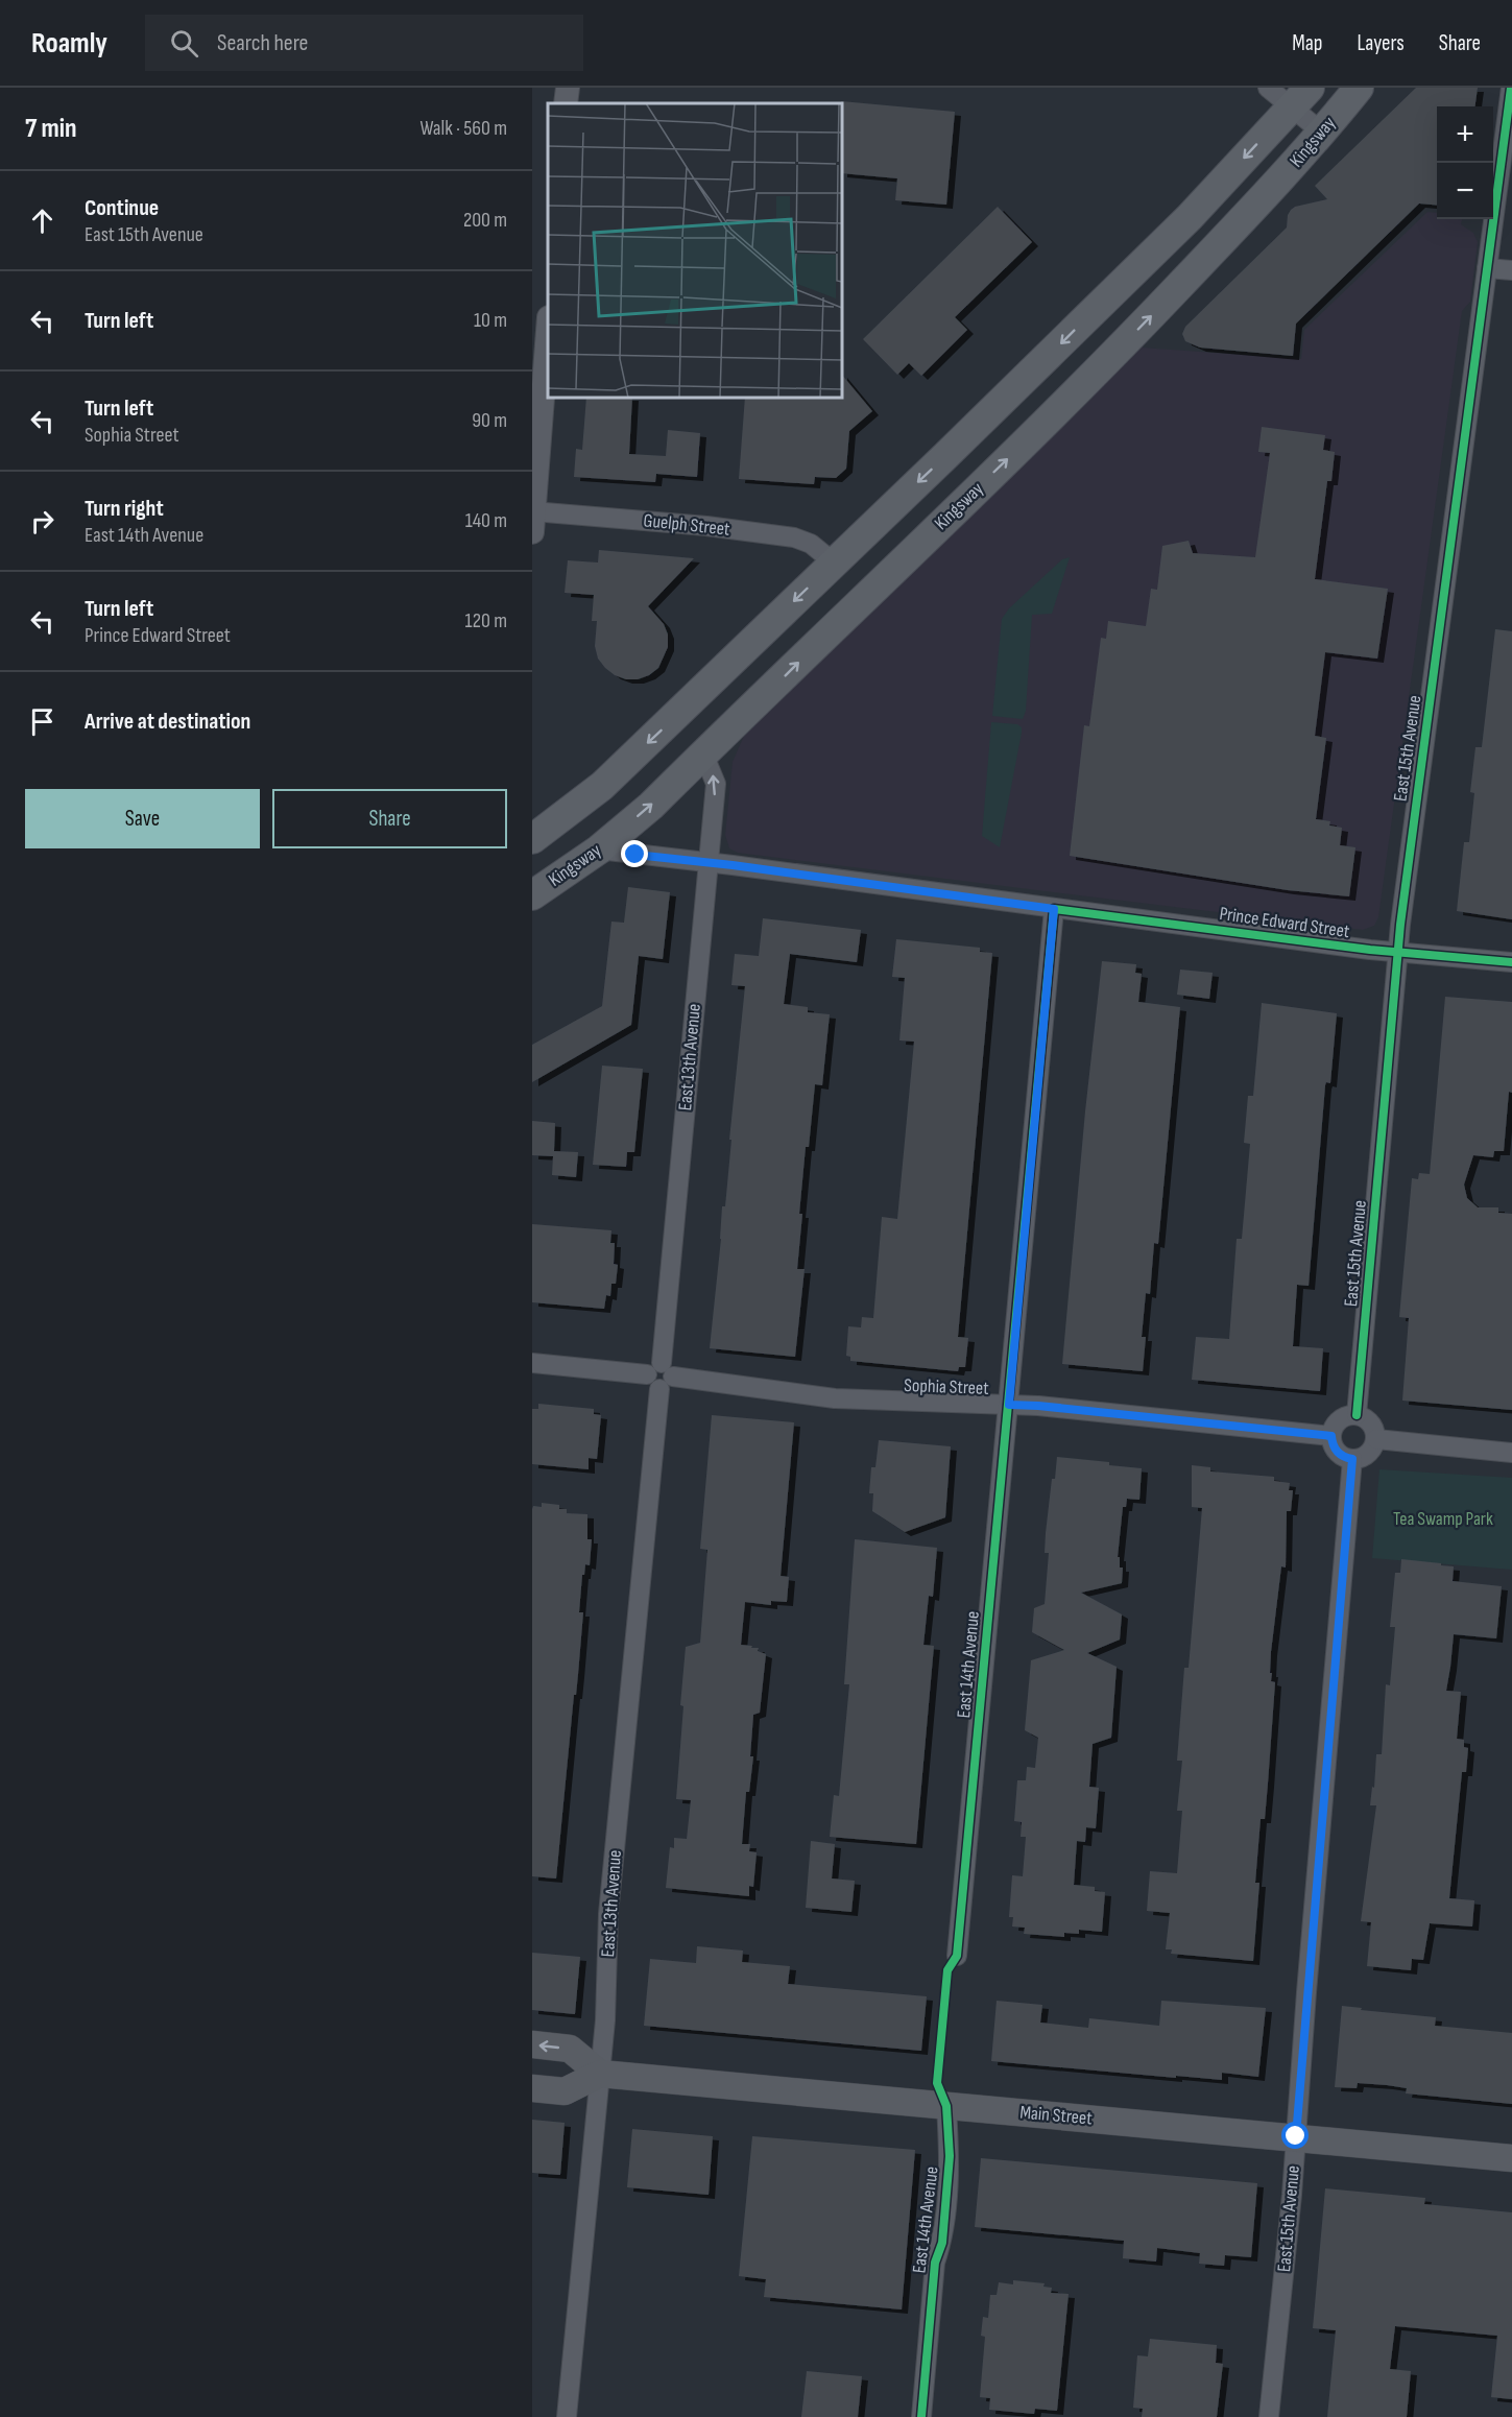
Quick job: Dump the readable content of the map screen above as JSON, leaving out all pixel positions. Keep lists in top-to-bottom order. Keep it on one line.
{"streets":{"main road":["Kingsway","Main Street"],"street":["Guelph Street","East 15th Avenue","Prince Edward Street","East 13th Avenue","Sophia Street","East 14th Avenue"]},"crossings":[["Kingsway","Guelph Street"],["Kingsway","Prince Edward Street"],["Kingsway","East 13th Avenue"],["East 15th Avenue","Prince Edward Street"],["East 15th Avenue","Sophia Street"],["East 15th Avenue","Main Street"],["Prince Edward Street","East 13th Avenue"],["Prince Edward Street","East 14th Avenue"],["East 13th Avenue","Sophia Street"],["East 13th Avenue","Main Street"],["Sophia Street","East 14th Avenue"],["East 14th Avenue","Main Street"]],"parks":["Tea Swamp Park"],"page":{"header":"Roamly","search":"Search here","nav":["Map","Layers","Share"],"heading":["7 min","Walk · 560 m"],"map_buttons":["+","−"],"list":[["Continue","East 15th Avenue","200 m"],["Turn left","10 m"],["Turn left","Sophia Street","90 m"],["Turn right","East 14th Avenue","140 m"],["Turn left","Prince Edward Street","120 m"],"Arrive at destination"],"buttons":["Save","Share"]}}
